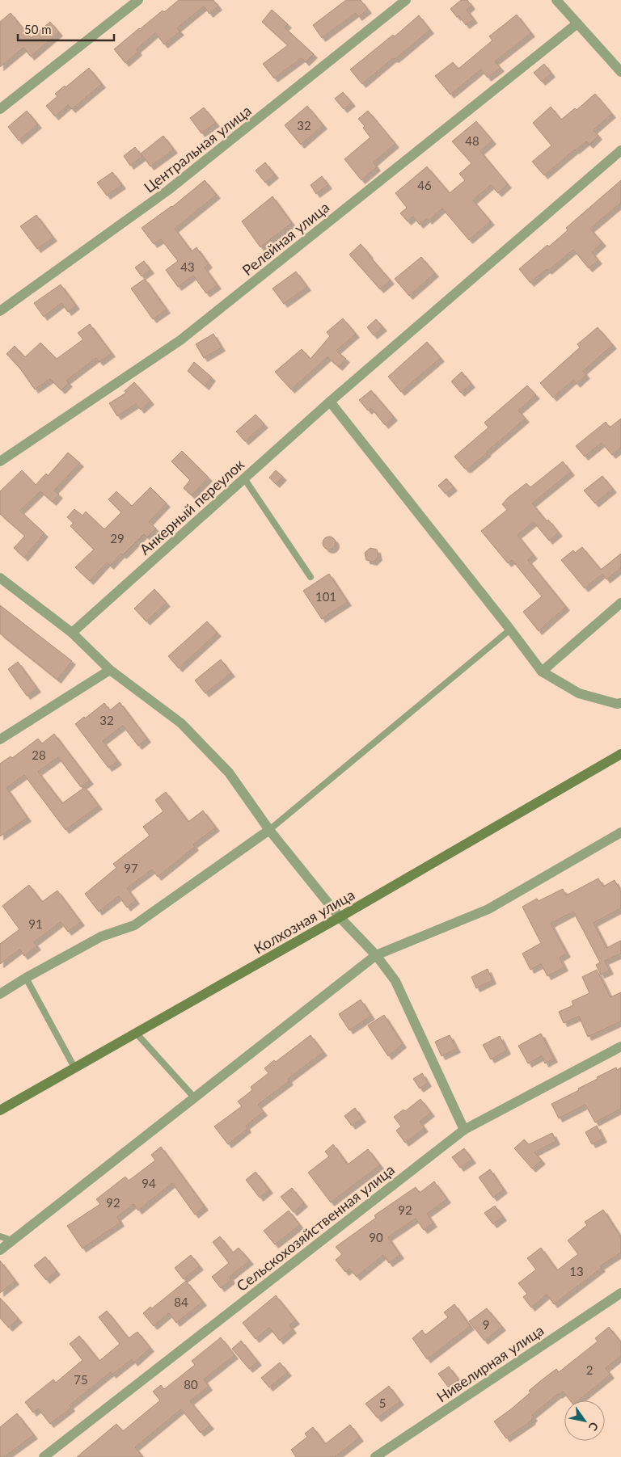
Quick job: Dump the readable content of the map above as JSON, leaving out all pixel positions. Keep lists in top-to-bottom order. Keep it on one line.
{"streets":{"main road":["Колхозная улица"],"street":["Центральная улица","Релейная улица","Анкерный переулок","Сельскохозяйственная улица","Нивелирная улица"]},"house_numbers":["32","48","46","43","29","101","32","28","97","91","94","92","92","90","13","84","9","2","75","80","5"],"scale_bar":"50 m","north":"bottom right"}
